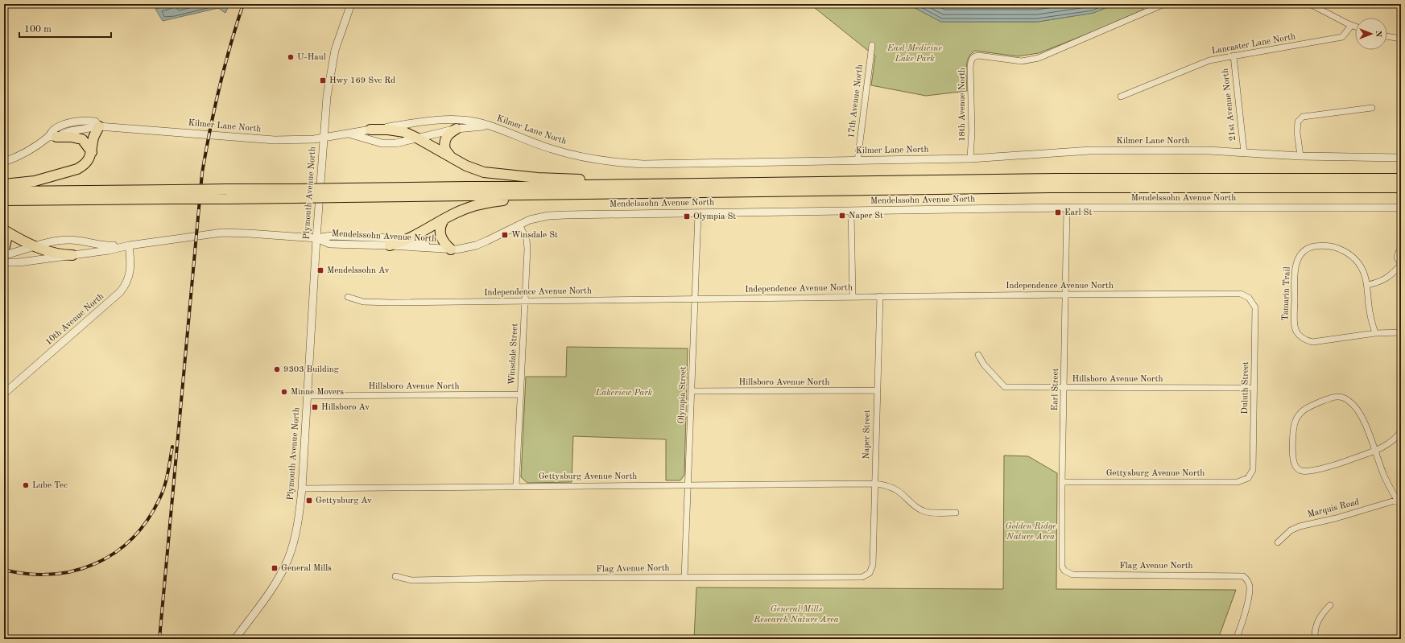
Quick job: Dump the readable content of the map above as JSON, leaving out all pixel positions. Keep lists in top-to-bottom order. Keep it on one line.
{"streets":{"street":["Lancaster Lane North","17th Avenue North","18th Avenue North","21st Avenue North","Kilmer Lane North","Plymouth Avenue North","Mendelssohn Avenue North","Independence Avenue North","Tamarin Trail","10th Avenue North","Winsdale Street","Hillsboro Avenue North","Duluth Street","Earl Street","Olympia Street","Naper Street","Gettysburg Avenue North","Marquis Road","Flag Avenue North"]},"crossings":[["Lancaster Lane North","21st Avenue North"],["17th Avenue North","Kilmer Lane North"],["18th Avenue North","Kilmer Lane North"],["21st Avenue North","Kilmer Lane North"],["Kilmer Lane North","Plymouth Avenue North"],["Plymouth Avenue North","Mendelssohn Avenue North"],["Plymouth Avenue North","Hillsboro Avenue North"],["Plymouth Avenue North","Gettysburg Avenue North"],["Mendelssohn Avenue North","10th Avenue North"],["Mendelssohn Avenue North","Winsdale Street"],["Mendelssohn Avenue North","Earl Street"],["Mendelssohn Avenue North","Olympia Street"],["Independence Avenue North","Winsdale Street"],["Independence Avenue North","Duluth Street"],["Independence Avenue North","Earl Street"],["Independence Avenue North","Olympia Street"],["Independence Avenue North","Naper Street"],["Winsdale Street","Hillsboro Avenue North"],["Winsdale Street","Gettysburg Avenue North"],["Hillsboro Avenue North","Duluth Street"],["Hillsboro Avenue North","Earl Street"],["Hillsboro Avenue North","Olympia Street"],["Hillsboro Avenue North","Naper Street"],["Duluth Street","Gettysburg Avenue North"],["Earl Street","Gettysburg Avenue North"],["Earl Street","Flag Avenue North"],["Olympia Street","Gettysburg Avenue North"],["Olympia Street","Flag Avenue North"],["Naper Street","Gettysburg Avenue North"],["Naper Street","Flag Avenue North"]],"parks":["East Medicine Lake Park","Lakeview Park","Golden Ridge Nature Area","General Mills Research Nature Area"],"places":{"other":["U-Haul","9303 Building","Minne Movers","Lube Tec"],"transit":["Hwy 169 Svc Rd","Earl St","Naper St","Olympia St","Winsdale St","Mendelssohn Av","Hillsboro Av","Gettysburg Av","General Mills"]},"scale_bar":"100 m","north":"right"}
